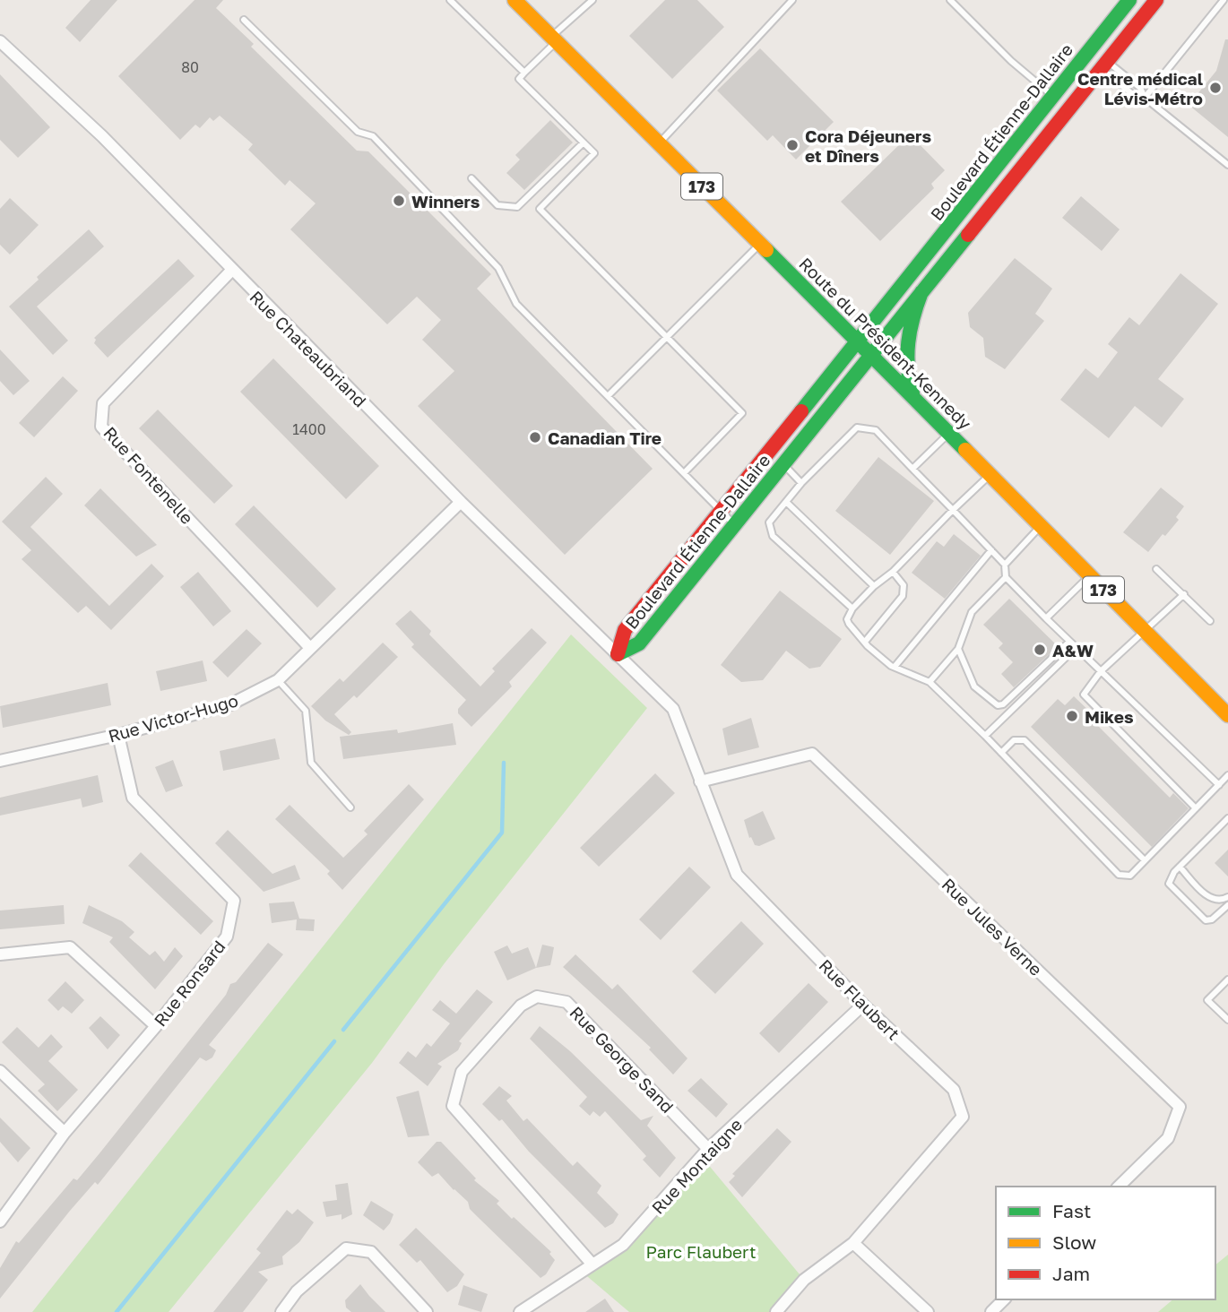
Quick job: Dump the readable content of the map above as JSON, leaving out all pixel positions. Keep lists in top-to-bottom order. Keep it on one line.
{"streets":{"street":["Boulevard Étienne-Dallaire","173","Route du Président-Kennedy","Rue Chateaubriand","Rue Fontenelle","Rue Victor-Hugo","Rue Jules Verne","Rue Ronsard","Rue Flaubert","Rue George Sand","Rue Montaigne"]},"crossings":[["Boulevard Étienne-Dallaire","Route du Président-Kennedy"],["Boulevard Étienne-Dallaire","Rue Chateaubriand"],["Boulevard Étienne-Dallaire","Rue Flaubert"],["Rue Chateaubriand","Rue Fontenelle"],["Rue Chateaubriand","Rue Victor-Hugo"],["Rue Chateaubriand","Rue Flaubert"],["Rue Fontenelle","Rue Victor-Hugo"],["Rue Victor-Hugo","Rue Ronsard"],["Rue Jules Verne","Rue Flaubert"],["Rue Flaubert","Rue Montaigne"],["Rue George Sand","Rue Montaigne"]],"parks":["Parc Flaubert"],"places":["Centre médical Lévis-Métro","Cora Déjeuners et Dîners","Winners","Canadian Tire","A&W","Mikes"],"house_numbers":["80","1400"],"legend":["Fast","Slow","Jam"]}
